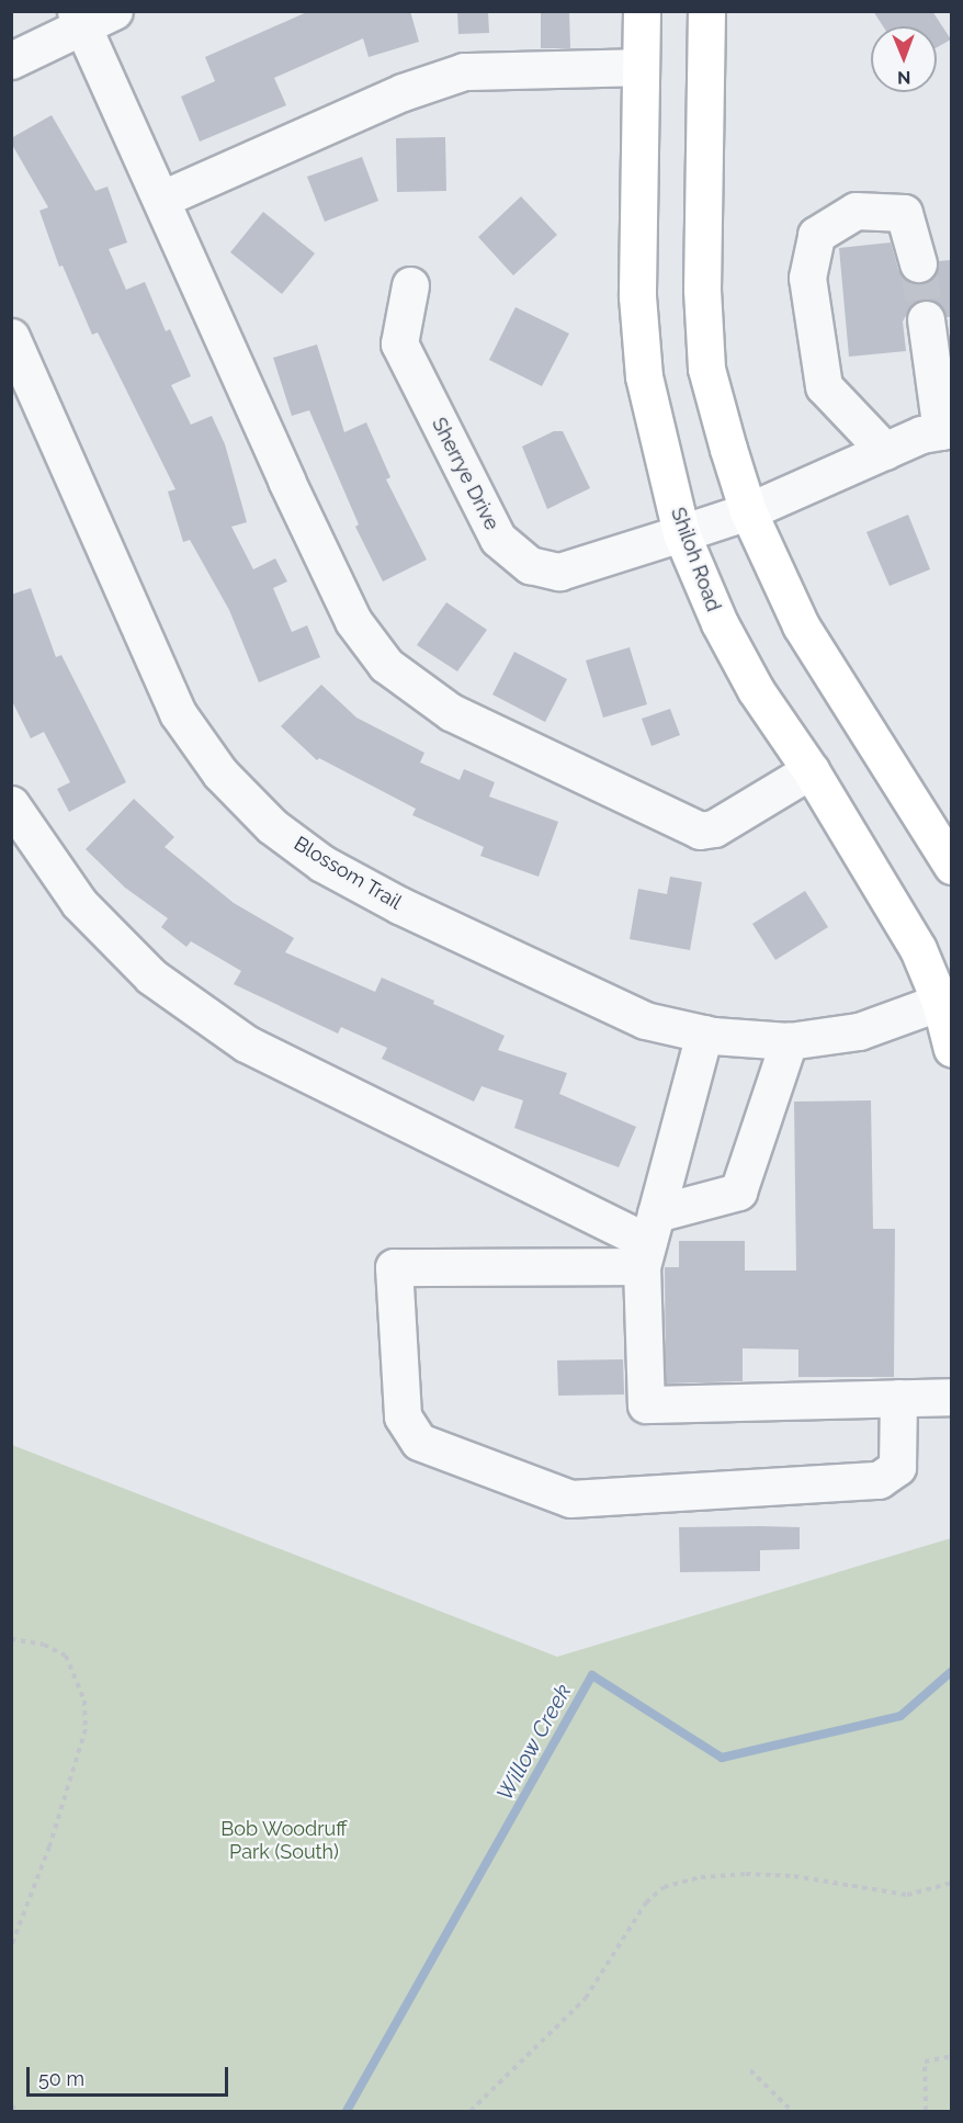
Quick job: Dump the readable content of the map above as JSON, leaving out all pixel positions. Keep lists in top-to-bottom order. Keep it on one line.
{"streets":{"main road":["Shiloh Road"],"street":["Sherrye Drive","Blossom Trail"]},"crossings":[["Sherrye Drive","Shiloh Road"],["Shiloh Road","Blossom Trail"]],"water":["Willow Creek"],"parks":["Bob Woodruff Park (South)"],"scale_bar":"50 m","north":"bottom"}
